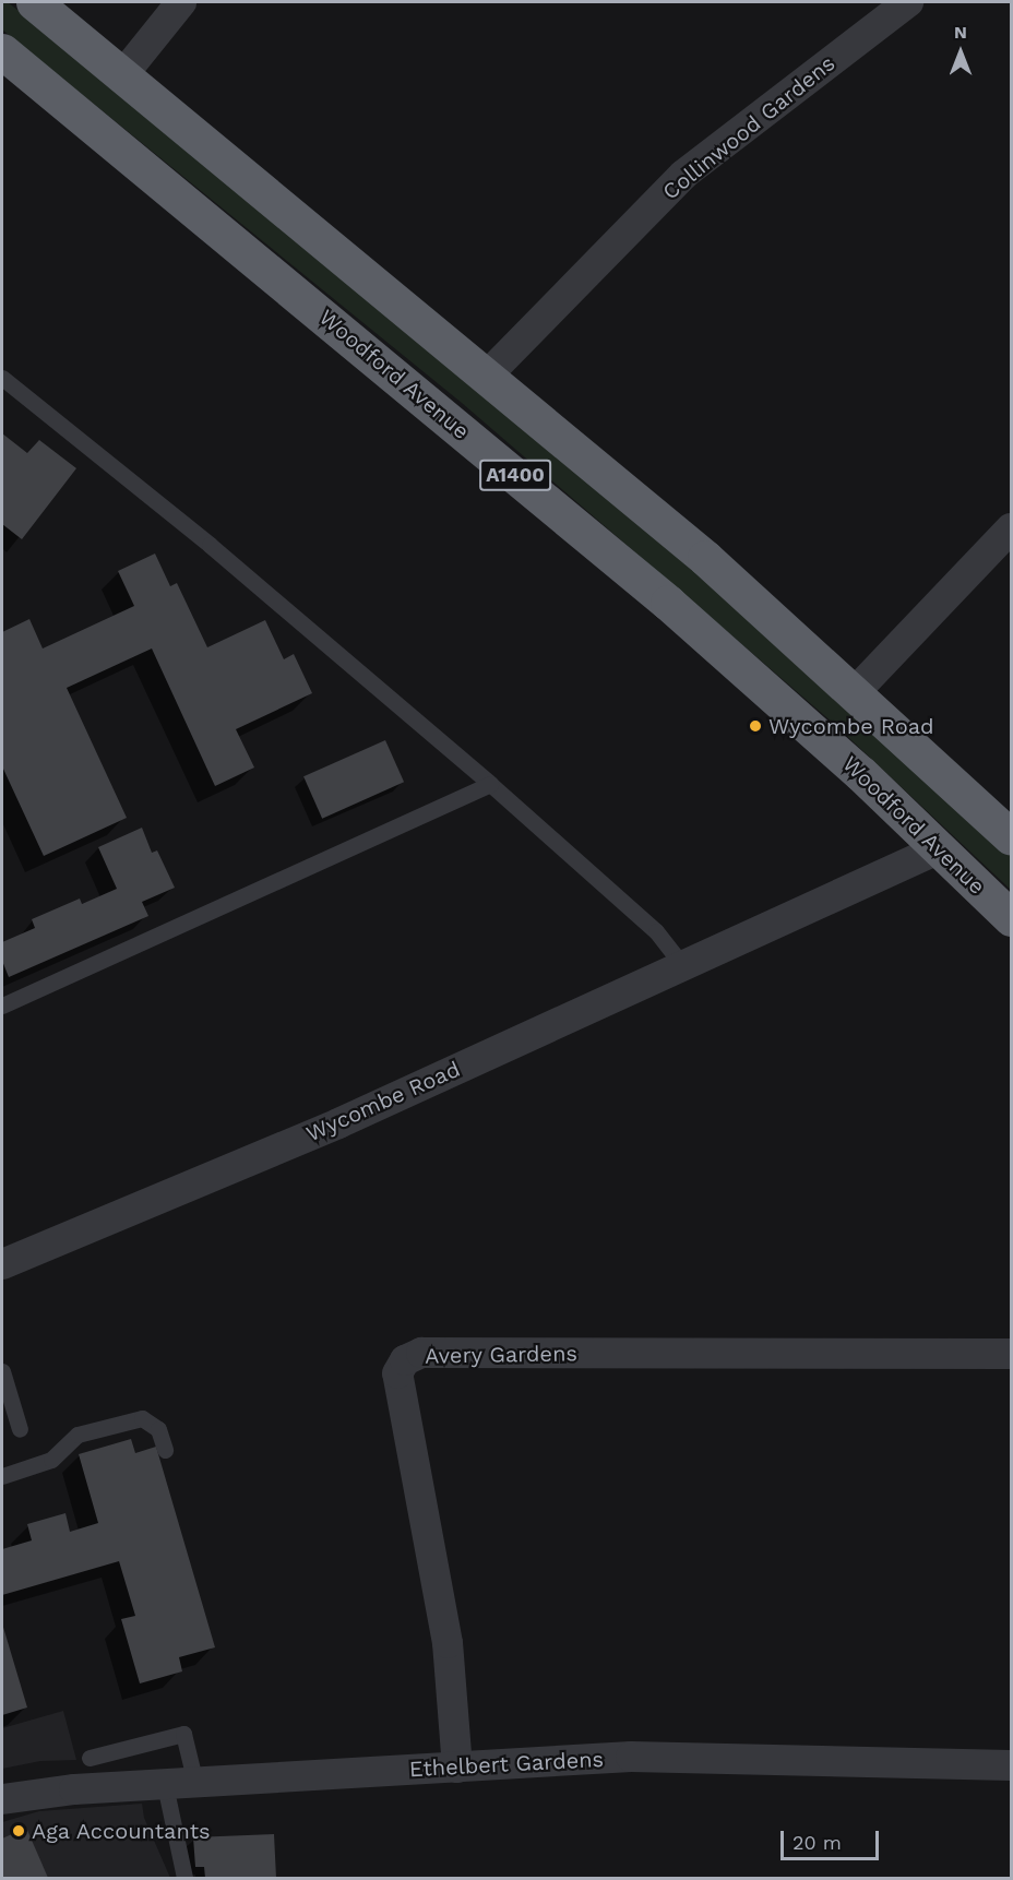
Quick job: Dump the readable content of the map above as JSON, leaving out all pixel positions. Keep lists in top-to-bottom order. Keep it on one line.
{"streets":{"highway":["Woodford Avenue","A1400"],"street":["Collinwood Gardens","Wycombe Road","Avery Gardens","Ethelbert Gardens"]},"crossings":[["Collinwood Gardens","A1400"],["Woodford Avenue","Wycombe Road"],["Avery Gardens","Ethelbert Gardens"]],"places":["Wycombe Road","Aga Accountants"],"scale_bar":"20 m","north":"top"}
